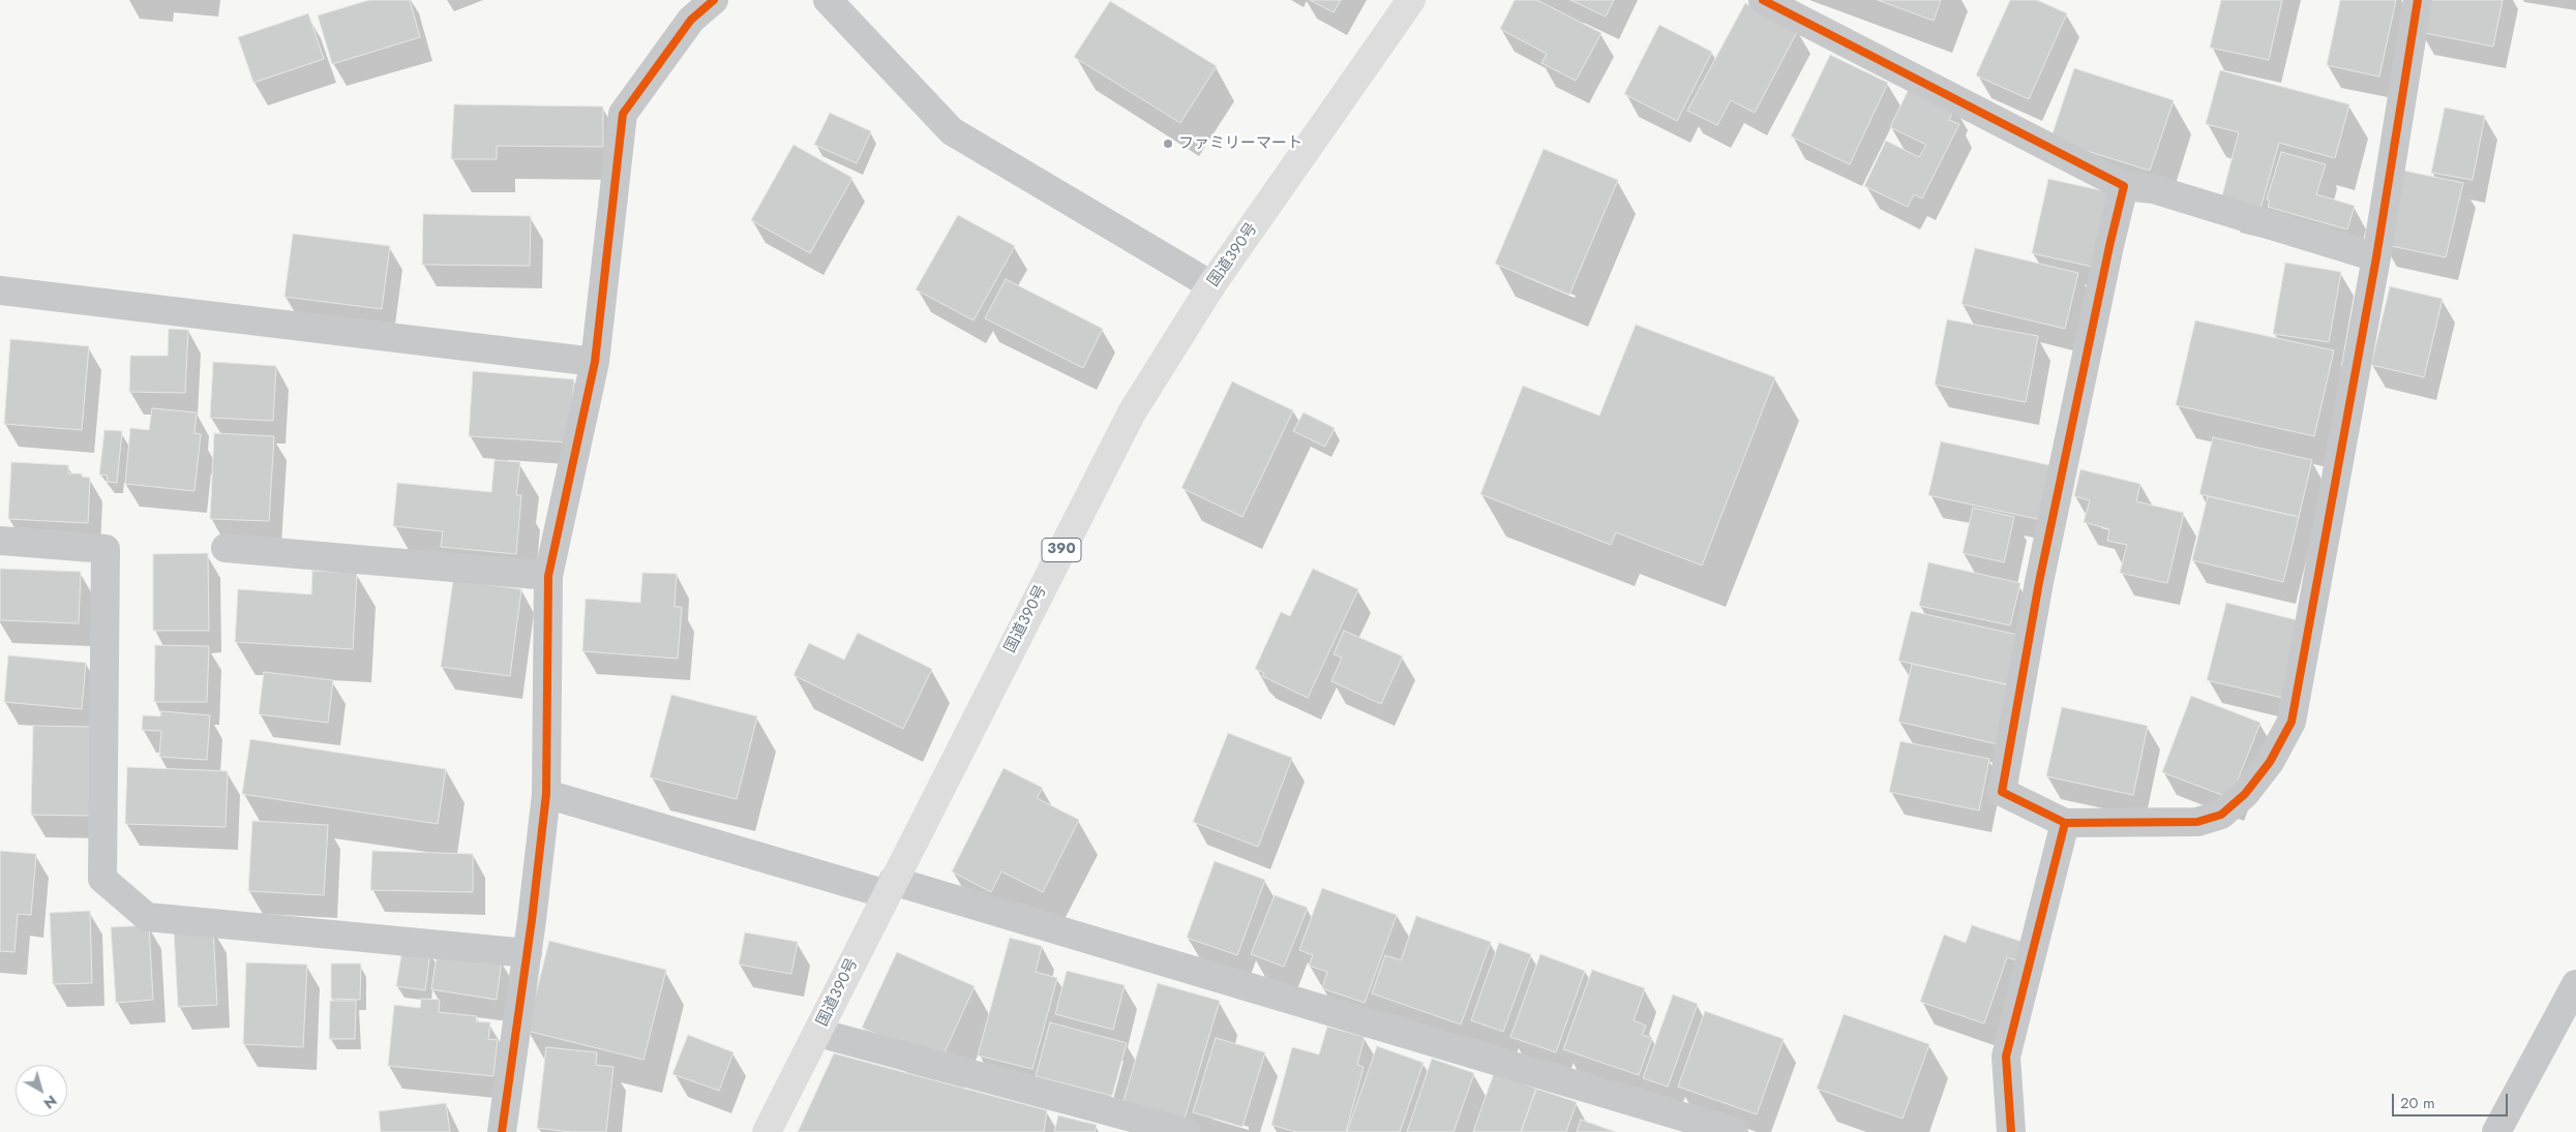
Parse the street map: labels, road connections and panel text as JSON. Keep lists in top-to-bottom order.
{
  "streets": {
    "highway": ["国道390号", "390"]
  },
  "places": ["ファミリーマート"],
  "scale_bar": "20 m",
  "north": "bottom right"
}
